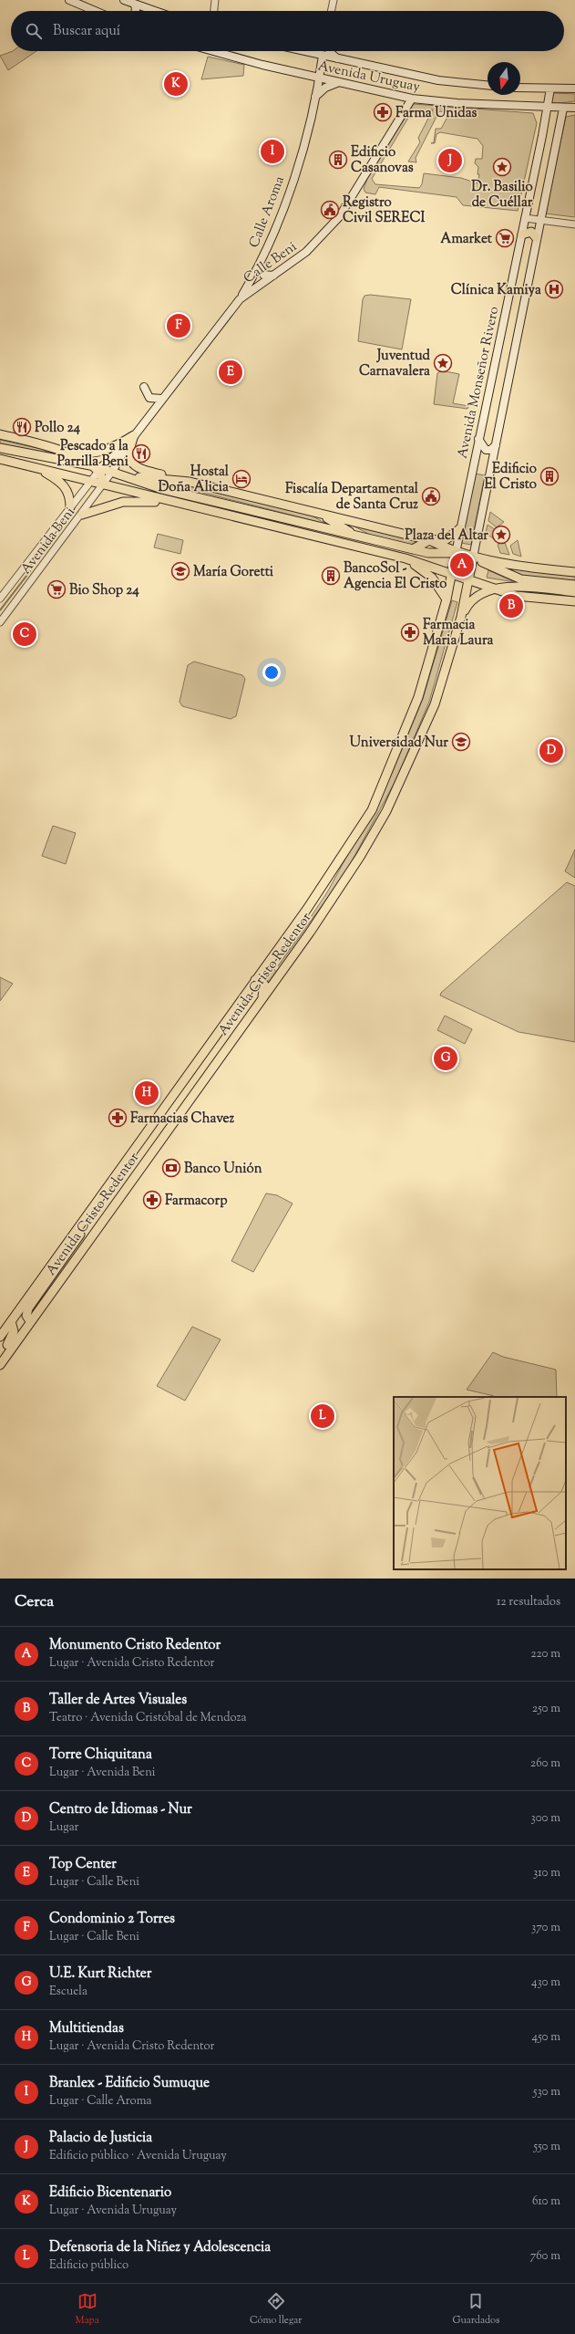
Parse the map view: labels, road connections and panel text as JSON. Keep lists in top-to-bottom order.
{
  "streets": {
    "main road": [
      "Avenida Uruguay",
      "Calle Aroma",
      "Calle Beni",
      "Avenida Monseñor Rivero",
      "Avenida Cristo Redentor"
    ],
    "street": ["Avenida Beni"]
  },
  "crossings": [
    ["Avenida Uruguay", "Calle Aroma"],
    ["Avenida Uruguay", "Calle Beni"],
    ["Avenida Uruguay", "Avenida Monseñor Rivero"],
    ["Calle Aroma", "Calle Beni"],
    ["Calle Beni", "Avenida Beni"],
    ["Avenida Monseñor Rivero", "Avenida Cristo Redentor"]
  ],
  "places": {
    "pharmacy": [
      "Farma Unidas",
      "Farmacia Maria Laura",
      "Farmacias Chavez",
      "Farmacorp"
    ],
    "building": ["Edificio Casanovas", "Edificio El Cristo", "BancoSol - Agencia El Cristo"],
    "place": ["Dr. Basilio de Cuéllar", "Juventud Carnavalera", "Plaza del Altar"],
    "public building": ["Registro Civil SERECI", "Fiscalía Departamental de Santa Cruz"],
    "supermarket": ["Amarket", "Bio Shop 24"],
    "hospital": ["Clínica Kamiya"],
    "restaurant": ["Pollo 24", "Pescado a la Parrilla Beni"],
    "hotel": ["Hostal Doña Alicia"],
    "school or university": ["María Goretti", "Universidad Nur"],
    "bank": ["Banco Unión"]
  },
  "north": "bottom",
  "page": {
    "search": "Buscar aquí",
    "pins": [
      "K",
      "I",
      "J",
      "F",
      "E",
      "A",
      "B",
      "C",
      "D",
      "G",
      "H",
      "L"
    ],
    "heading": ["Cerca", "12 resultados"],
    "list": [
      {
        "mark": "A",
        "name": "Monumento Cristo Redentor",
        "note": "Lugar · Avenida Cristo Redentor",
        "value": "220 m"
      },
      {
        "mark": "B",
        "name": "Taller de Artes Visuales",
        "note": "Teatro · Avenida Cristóbal de Mendoza",
        "value": "250 m"
      },
      {
        "mark": "C",
        "name": "Torre Chiquitana",
        "note": "Lugar · Avenida Beni",
        "value": "260 m"
      },
      {
        "mark": "D",
        "name": "Centro de Idiomas - Nur",
        "note": "Lugar",
        "value": "300 m"
      },
      {
        "mark": "E",
        "name": "Top Center",
        "note": "Lugar · Calle Beni",
        "value": "310 m"
      },
      {
        "mark": "F",
        "name": "Condominio 2 Torres",
        "note": "Lugar · Calle Beni",
        "value": "370 m"
      },
      {
        "mark": "G",
        "name": "U.E. Kurt Richter",
        "note": "Escuela",
        "value": "430 m"
      },
      {
        "mark": "H",
        "name": "Multitiendas",
        "note": "Lugar · Avenida Cristo Redentor",
        "value": "450 m"
      },
      {
        "mark": "I",
        "name": "Branlex - Edificio Sumuque",
        "note": "Lugar · Calle Aroma",
        "value": "530 m"
      },
      {
        "mark": "J",
        "name": "Palacio de Justicia",
        "note": "Edificio público · Avenida Uruguay",
        "value": "550 m"
      },
      {
        "mark": "K",
        "name": "Edificio Bicentenario",
        "note": "Lugar · Avenida Uruguay",
        "value": "610 m"
      },
      {
        "mark": "L",
        "name": "Defensoria de la Niñez y Adolescencia",
        "note": "Edificio público",
        "value": "760 m"
      }
    ],
    "nav": ["Mapa", "Cómo llegar", "Guardados"]
  }
}
